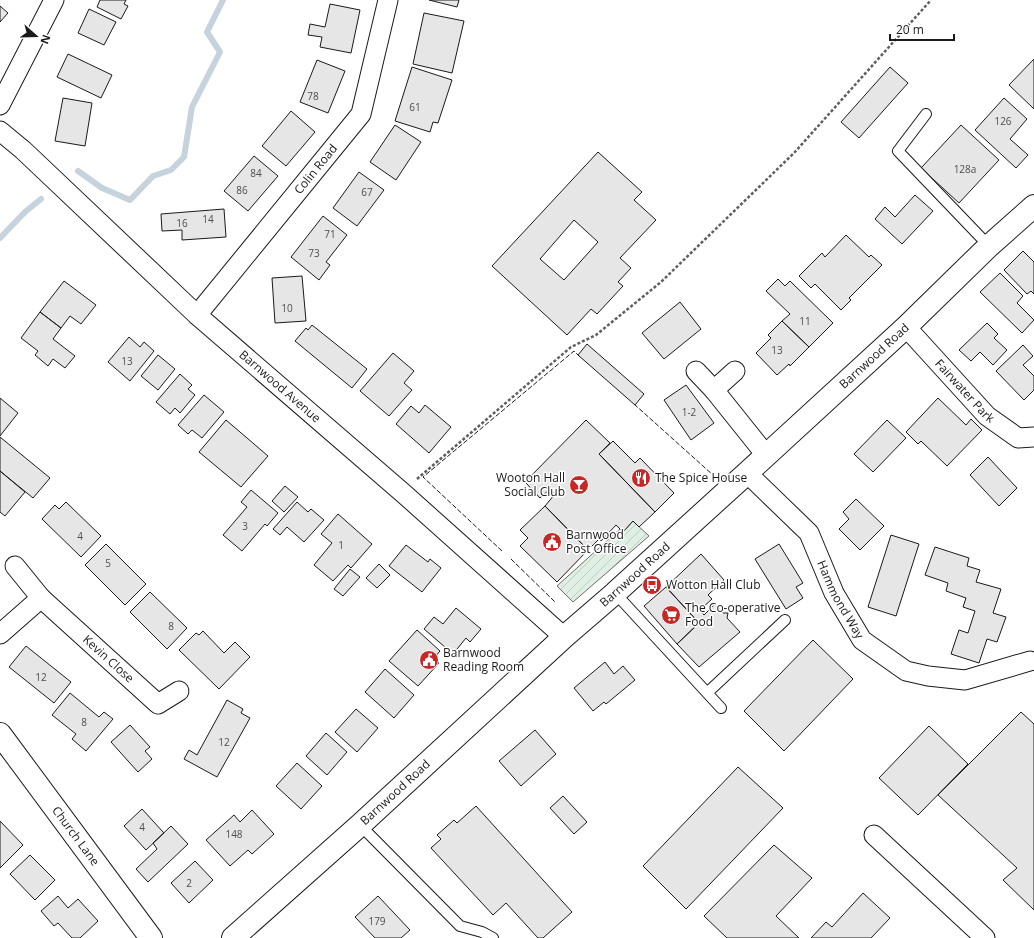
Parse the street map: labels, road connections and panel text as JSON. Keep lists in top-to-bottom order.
{
  "streets": {
    "street": [
      "Colin Road",
      "Barnwood Road",
      "Barnwood Avenue",
      "Fairwater Park",
      "Hammond Way",
      "Kevin Close",
      "Church Lane"
    ]
  },
  "crossings": [
    ["Colin Road", "Barnwood Avenue"],
    ["Barnwood Road", "Barnwood Avenue"],
    ["Barnwood Road", "Fairwater Park"],
    ["Barnwood Road", "Hammond Way"]
  ],
  "places": {
    "restaurant": ["The Spice House"],
    "bar": ["Wooton Hall Social Club"],
    "public building": ["Barnwood Post Office", "Barnwood Reading Room"],
    "bus stop": ["Wotton Hall Club"],
    "supermarket": ["The Co-operative Food"]
  },
  "house_numbers": [
    "78",
    "61",
    "126",
    "128a",
    "84",
    "86",
    "67",
    "14",
    "16",
    "71",
    "73",
    "10",
    "11",
    "13",
    "13",
    "1-2",
    "3",
    "4",
    "1",
    "5",
    "8",
    "12",
    "8",
    "12",
    "4",
    "148",
    "2",
    "179"
  ],
  "scale_bar": "20 m",
  "north": "right"
}
